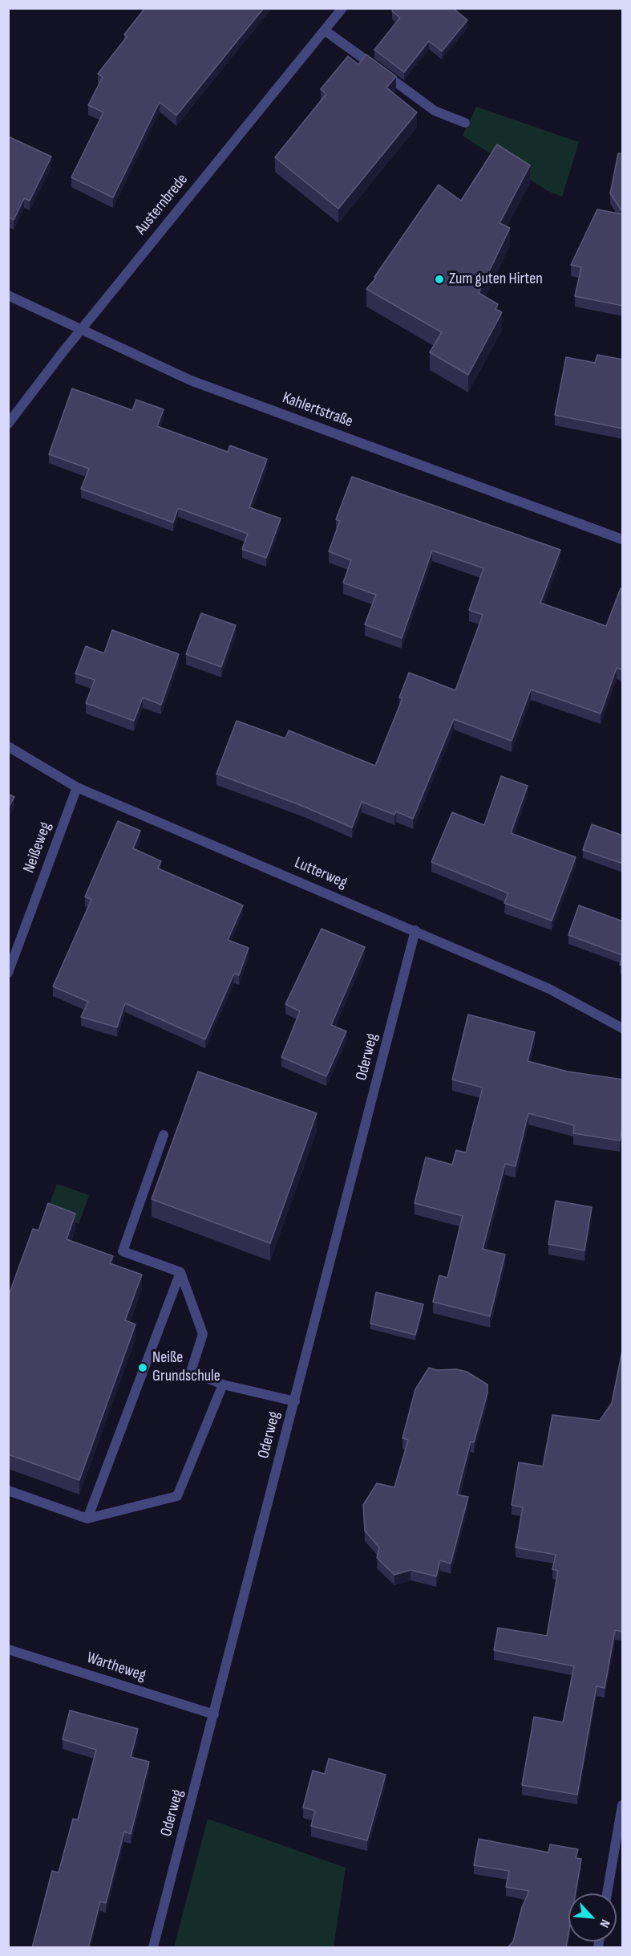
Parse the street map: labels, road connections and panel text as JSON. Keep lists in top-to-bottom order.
{
  "streets": {
    "street": [
      "Austernbrede",
      "Kahlertstraße",
      "Neißeweg",
      "Lutterweg",
      "Oderweg",
      "Wartheweg"
    ]
  },
  "crossings": [
    ["Austernbrede", "Kahlertstraße"],
    ["Neißeweg", "Lutterweg"],
    ["Lutterweg", "Oderweg"],
    ["Oderweg", "Wartheweg"]
  ],
  "places": ["Zum guten Hirten", "Neiße Grundschule"],
  "north": "bottom right"
}
